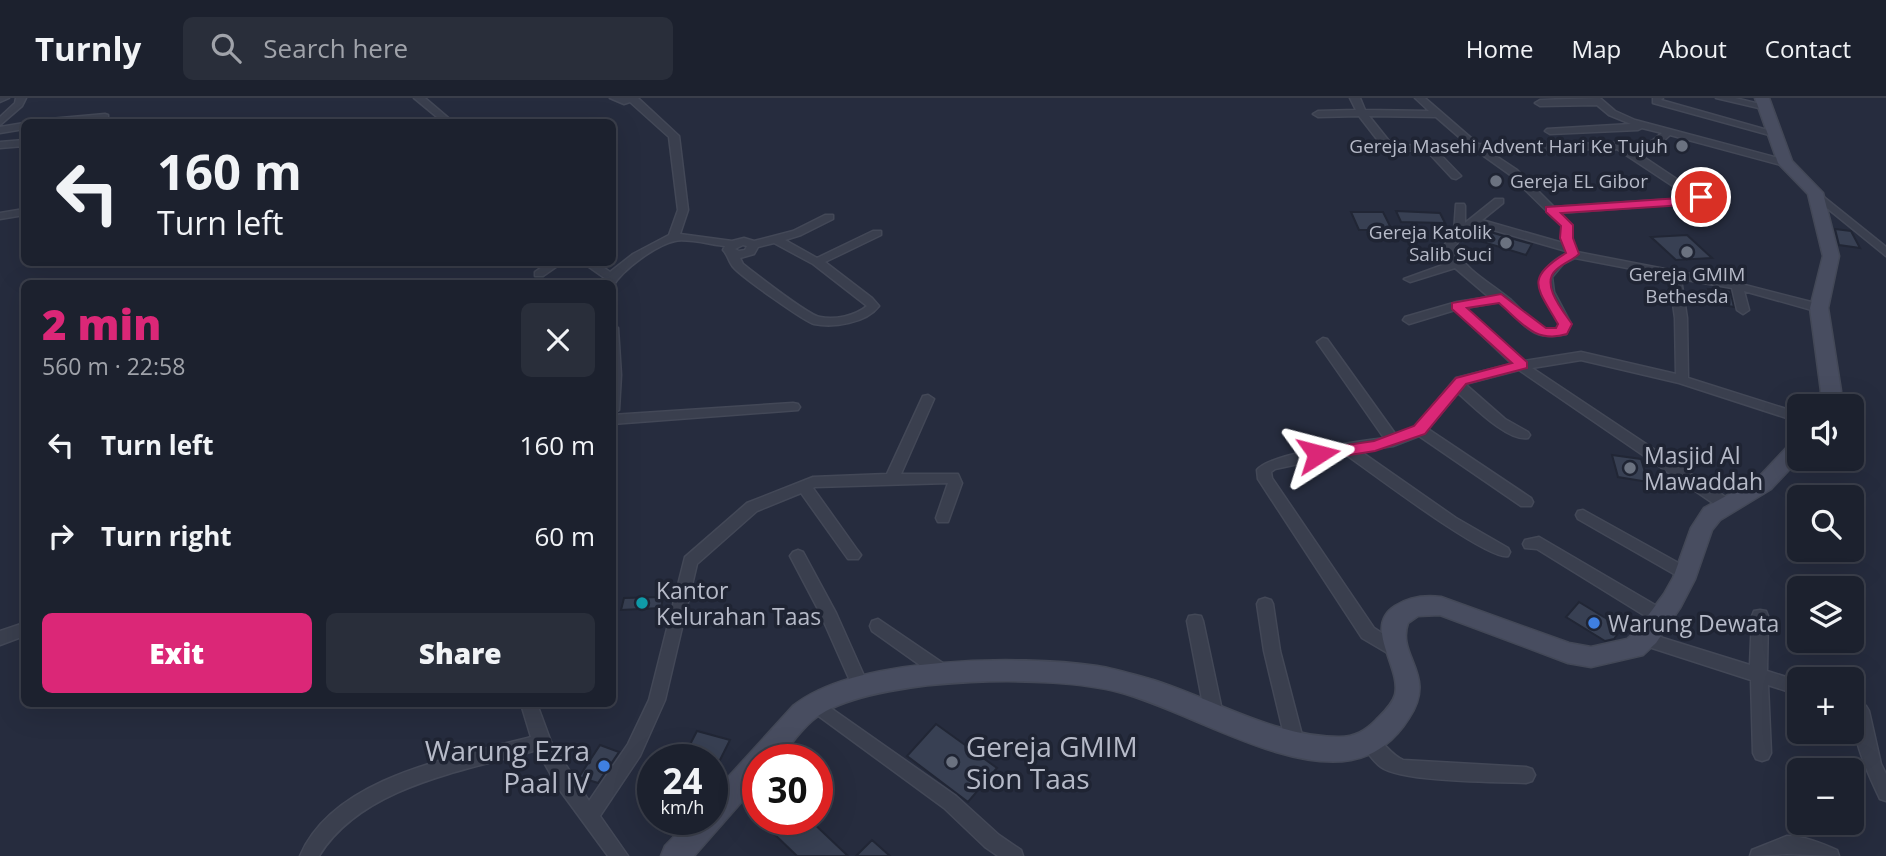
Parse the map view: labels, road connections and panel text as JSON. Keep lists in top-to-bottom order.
{
  "places": [
    "Gereja Masehi Advent Hari Ke Tujuh",
    "Gereja EL Gibor",
    "Gereja Katolik Salib Suci",
    "Gereja GMIM Bethesda",
    "Masjid Al Mawaddah",
    "Kantor Kelurahan Taas",
    "Warung Dewata",
    "Gereja GMIM Sion Taas",
    "Warung Ezra Paal IV"
  ],
  "page": {
    "header": "Turnly",
    "search": "Search here",
    "nav": [
      "Home",
      "Map",
      "About",
      "Contact"
    ],
    "turn": ["160 m", "Turn left"],
    "heading": ["2 min", "560 m · 22:58"],
    "map_buttons": ["+", "−"],
    "list": [
      {
        "name": "Turn left",
        "value": "160 m"
      },
      {
        "name": "Turn right",
        "value": "60 m"
      }
    ],
    "buttons": ["Exit", "Share"],
    "speed": "24 km/h",
    "limit": "30"
  }
}
